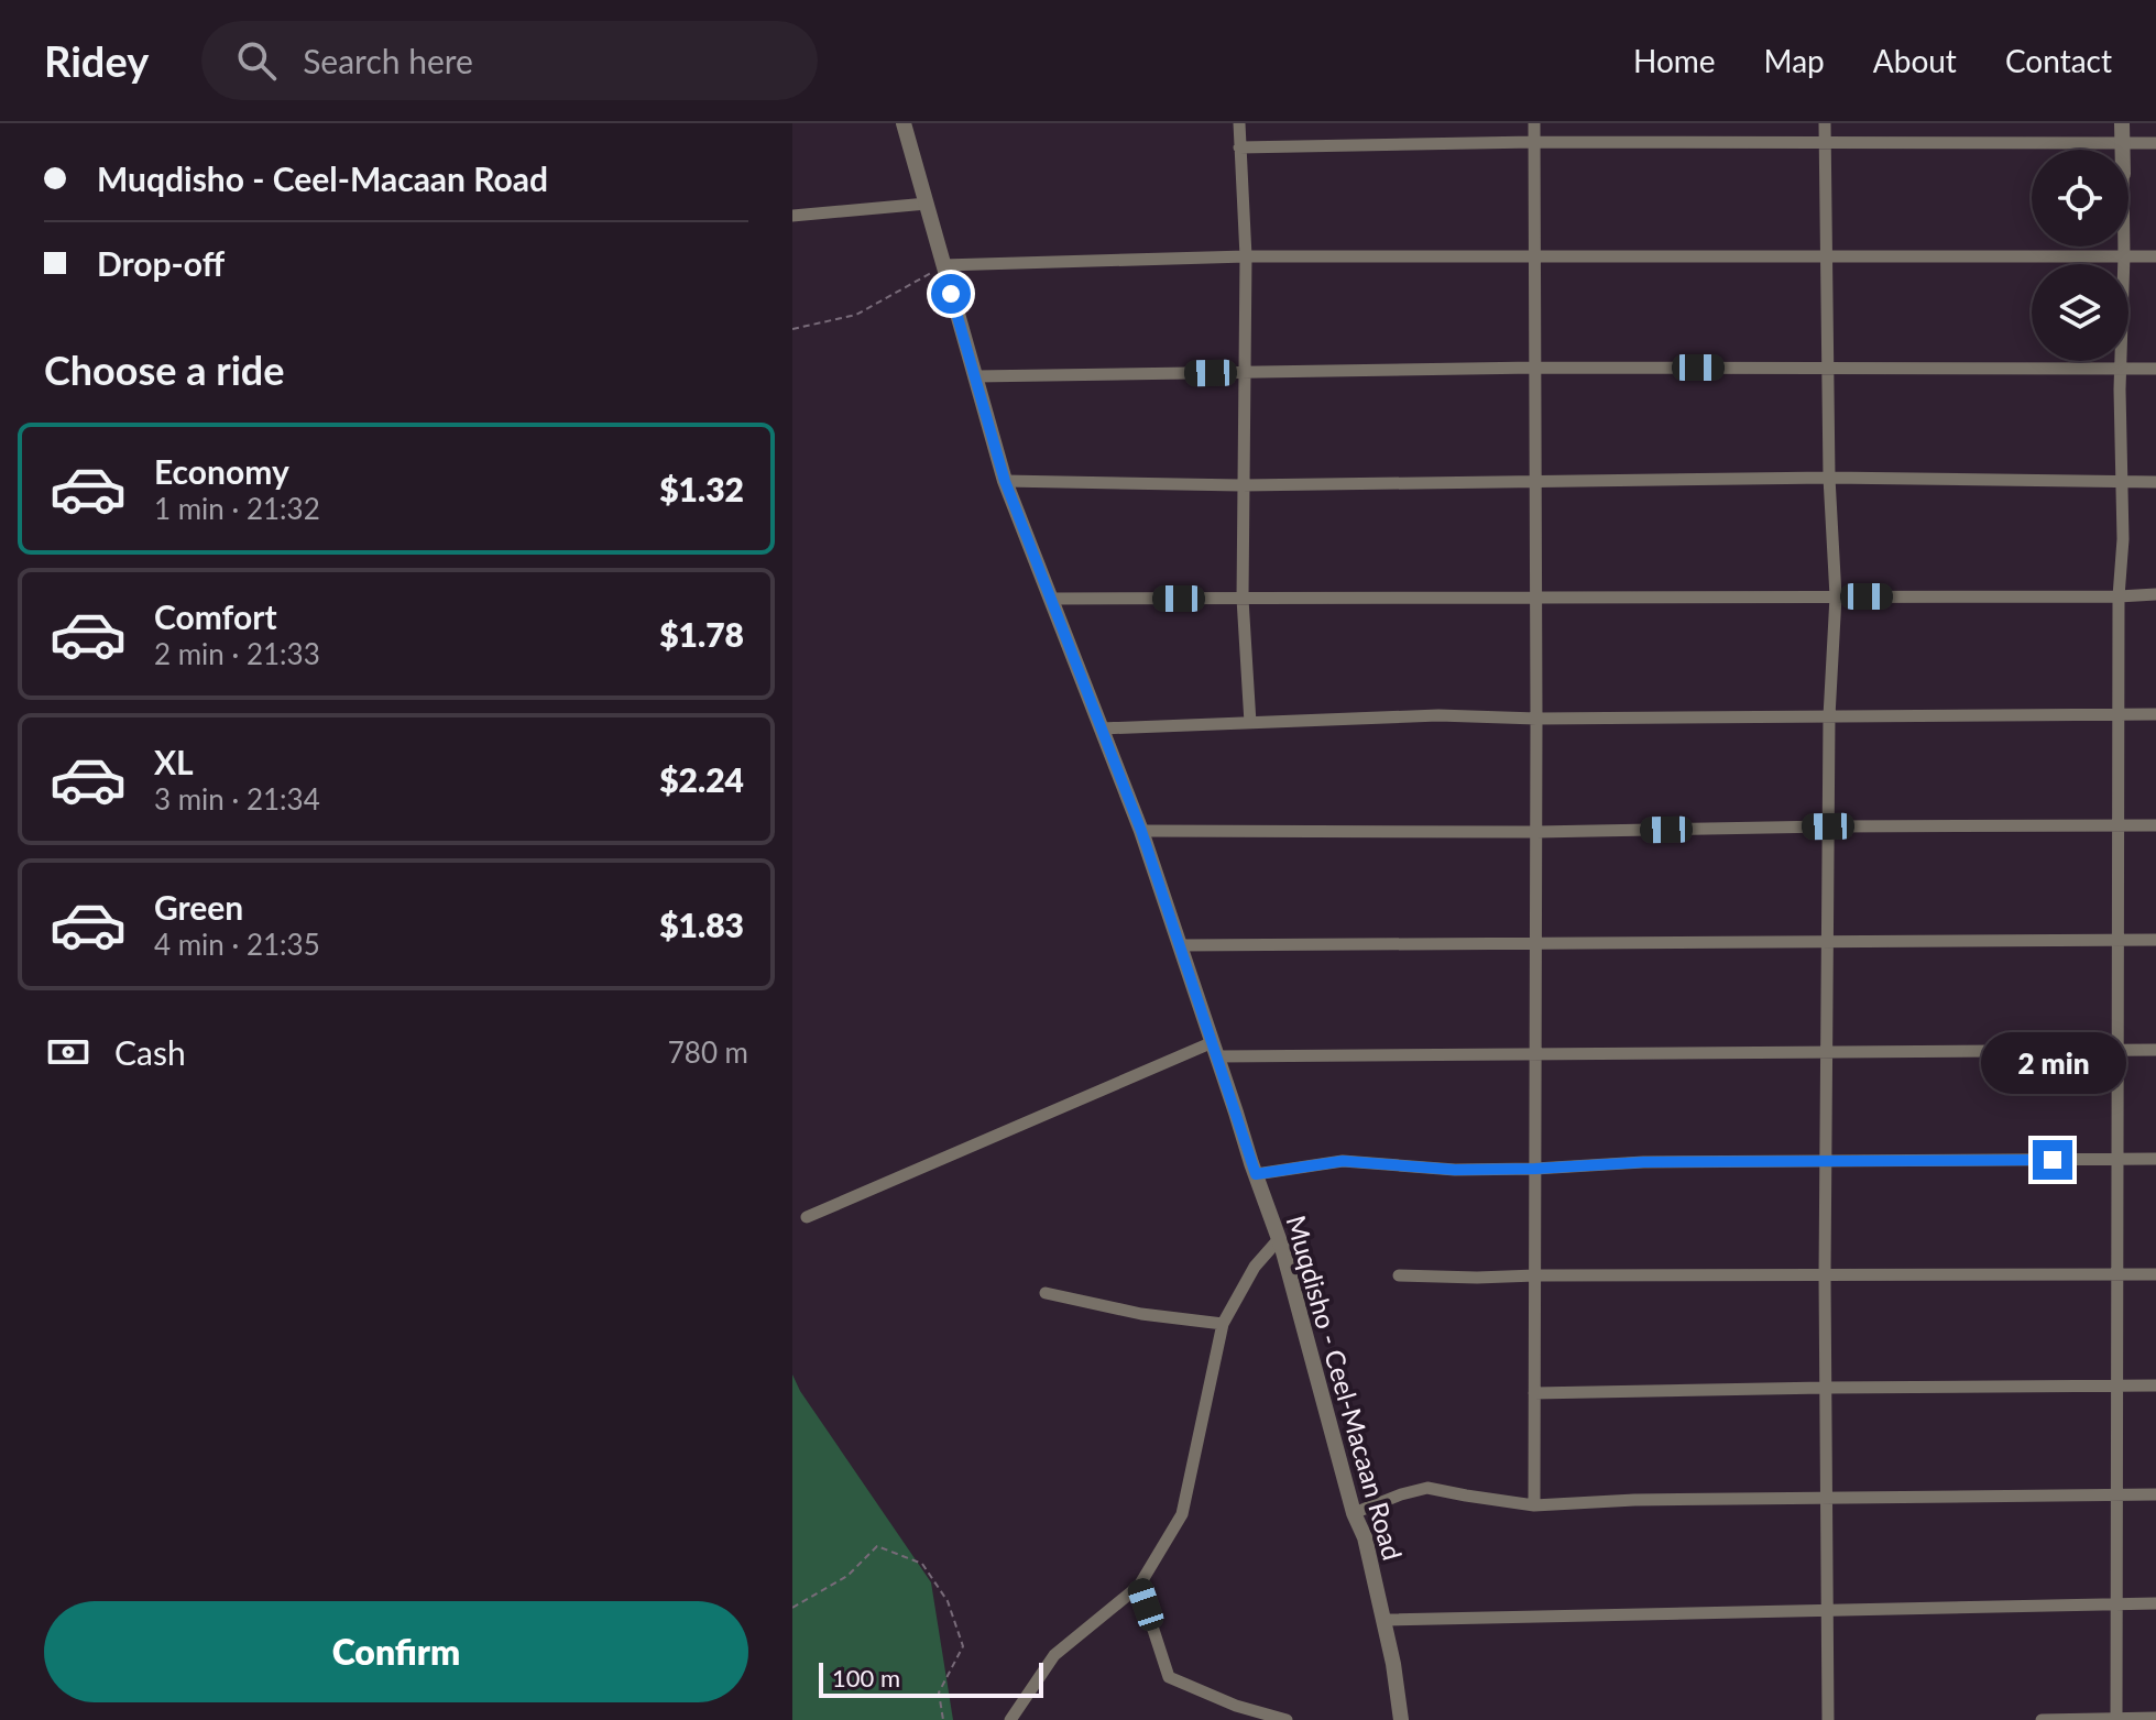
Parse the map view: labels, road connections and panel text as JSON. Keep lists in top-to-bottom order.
{
  "streets": {
    "street": ["Muqdisho - Ceel-Macaan Road"]
  },
  "scale_bar": "100 m",
  "page": {
    "header": "Ridey",
    "search": "Search here",
    "nav": [
      "Home",
      "Map",
      "About",
      "Contact"
    ],
    "banner": ["Muqdisho - Ceel-Macaan Road", "Drop-off"],
    "heading": "Choose a ride",
    "list": [
      {
        "name": "Economy",
        "note": "1 min · 21:32",
        "value": "$1.32"
      },
      {
        "name": "Comfort",
        "note": "2 min · 21:33",
        "value": "$1.78"
      },
      {
        "name": "XL",
        "note": "3 min · 21:34",
        "value": "$2.24"
      },
      {
        "name": "Green",
        "note": "4 min · 21:35",
        "value": "$1.83"
      }
    ],
    "pay": ["Cash", "780 m"],
    "bubble": "2 min",
    "buttons": "Confirm",
    "scale": "100 m"
  }
}
